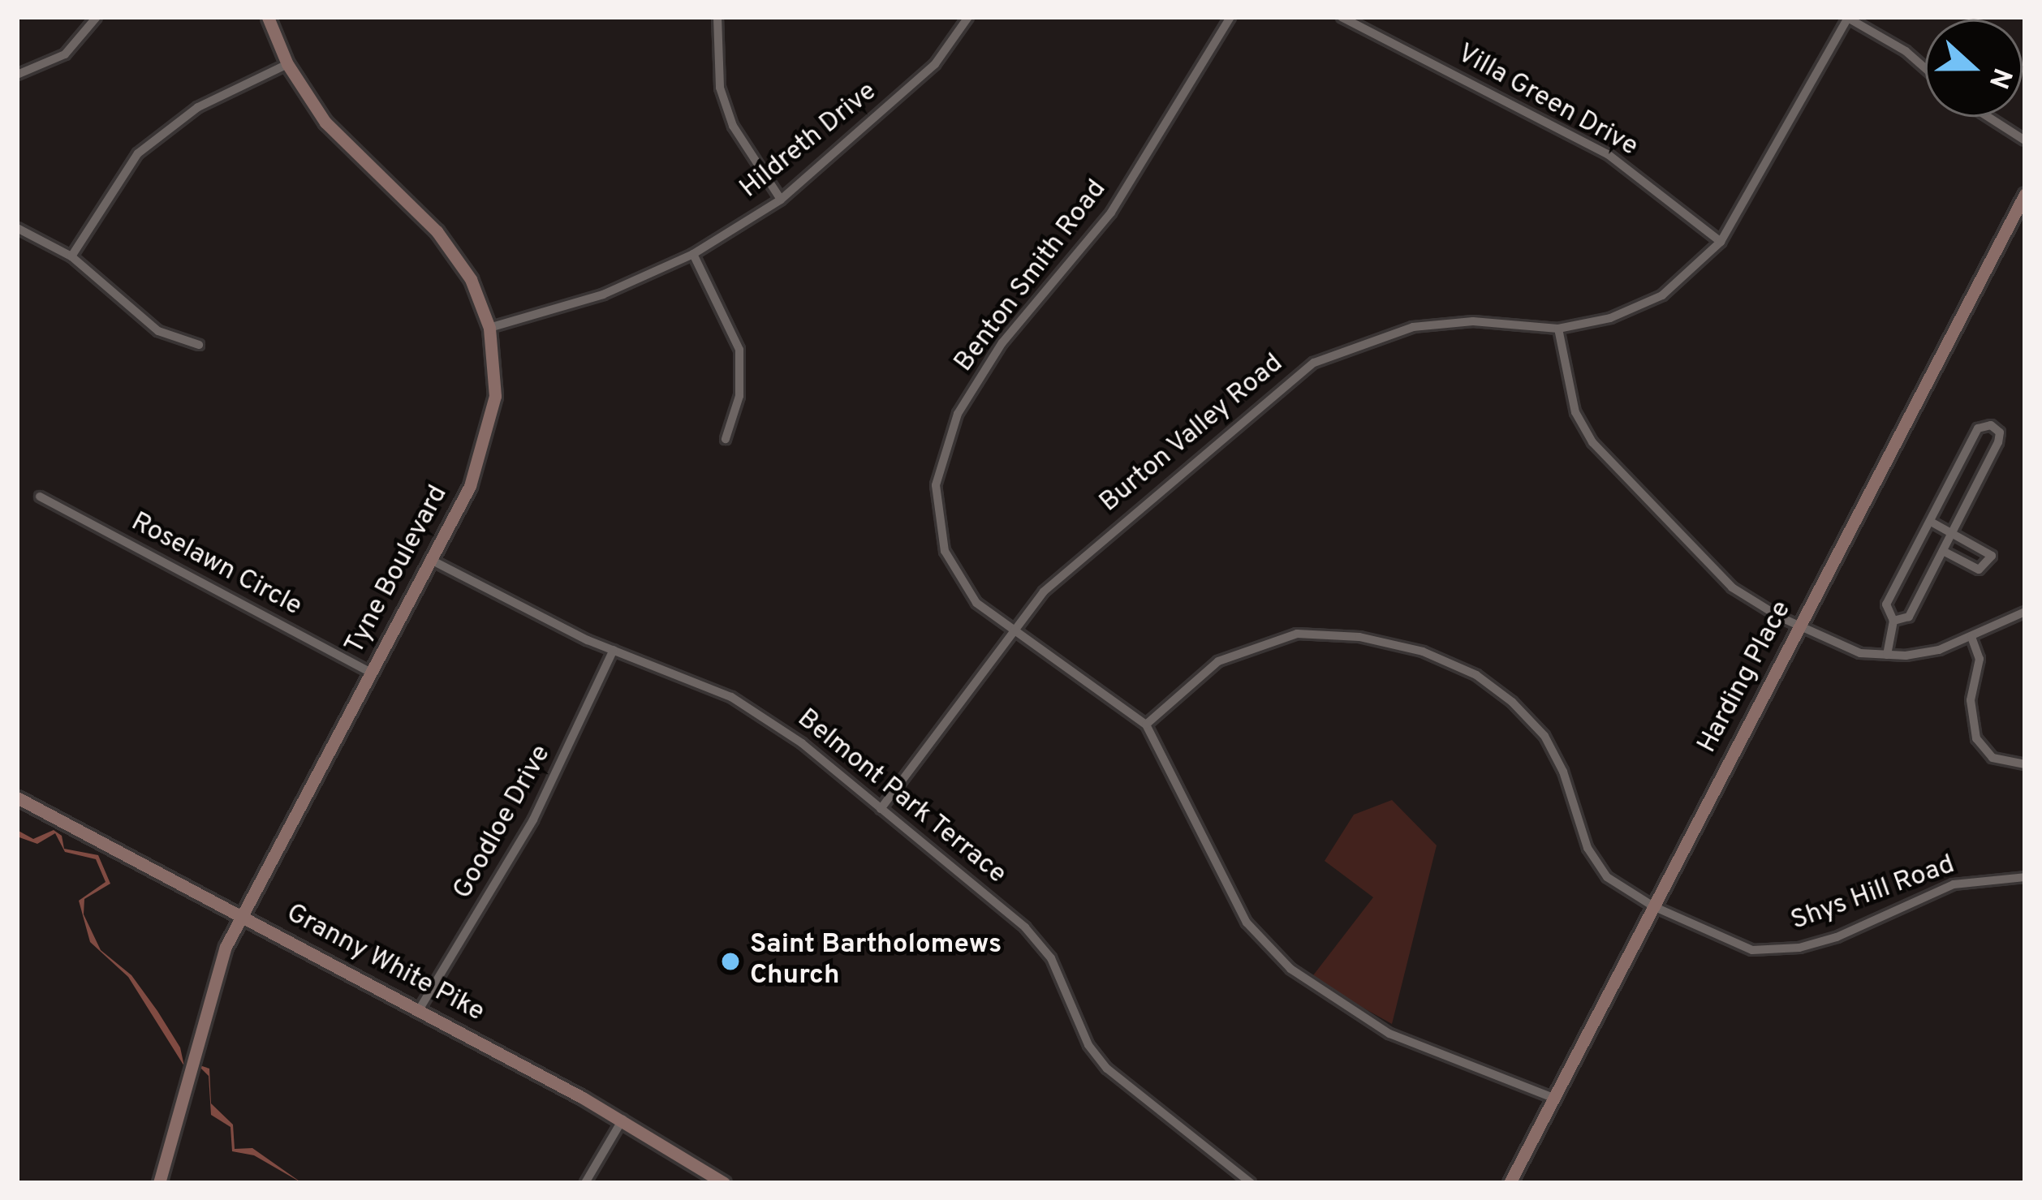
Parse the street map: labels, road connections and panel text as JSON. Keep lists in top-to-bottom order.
{
  "streets": {
    "main road": ["Tyne Boulevard", "Harding Place", "Granny White Pike"],
    "street": [
      "Villa Green Drive",
      "Hildreth Drive",
      "Benton Smith Road",
      "Burton Valley Road",
      "Roselawn Circle",
      "Belmont Park Terrace",
      "Goodloe Drive",
      "Shys Hill Road"
    ]
  },
  "crossings": [
    ["Villa Green Drive", "Burton Valley Road"],
    ["Hildreth Drive", "Tyne Boulevard"],
    ["Benton Smith Road", "Burton Valley Road"],
    ["Benton Smith Road", "Harding Place"],
    ["Benton Smith Road", "Shys Hill Road"],
    ["Burton Valley Road", "Belmont Park Terrace"],
    ["Roselawn Circle", "Tyne Boulevard"],
    ["Tyne Boulevard", "Belmont Park Terrace"],
    ["Tyne Boulevard", "Granny White Pike"],
    ["Harding Place", "Shys Hill Road"],
    ["Belmont Park Terrace", "Goodloe Drive"],
    ["Goodloe Drive", "Granny White Pike"]
  ],
  "places": ["Saint Bartholomews Church"],
  "north": "right"
}
